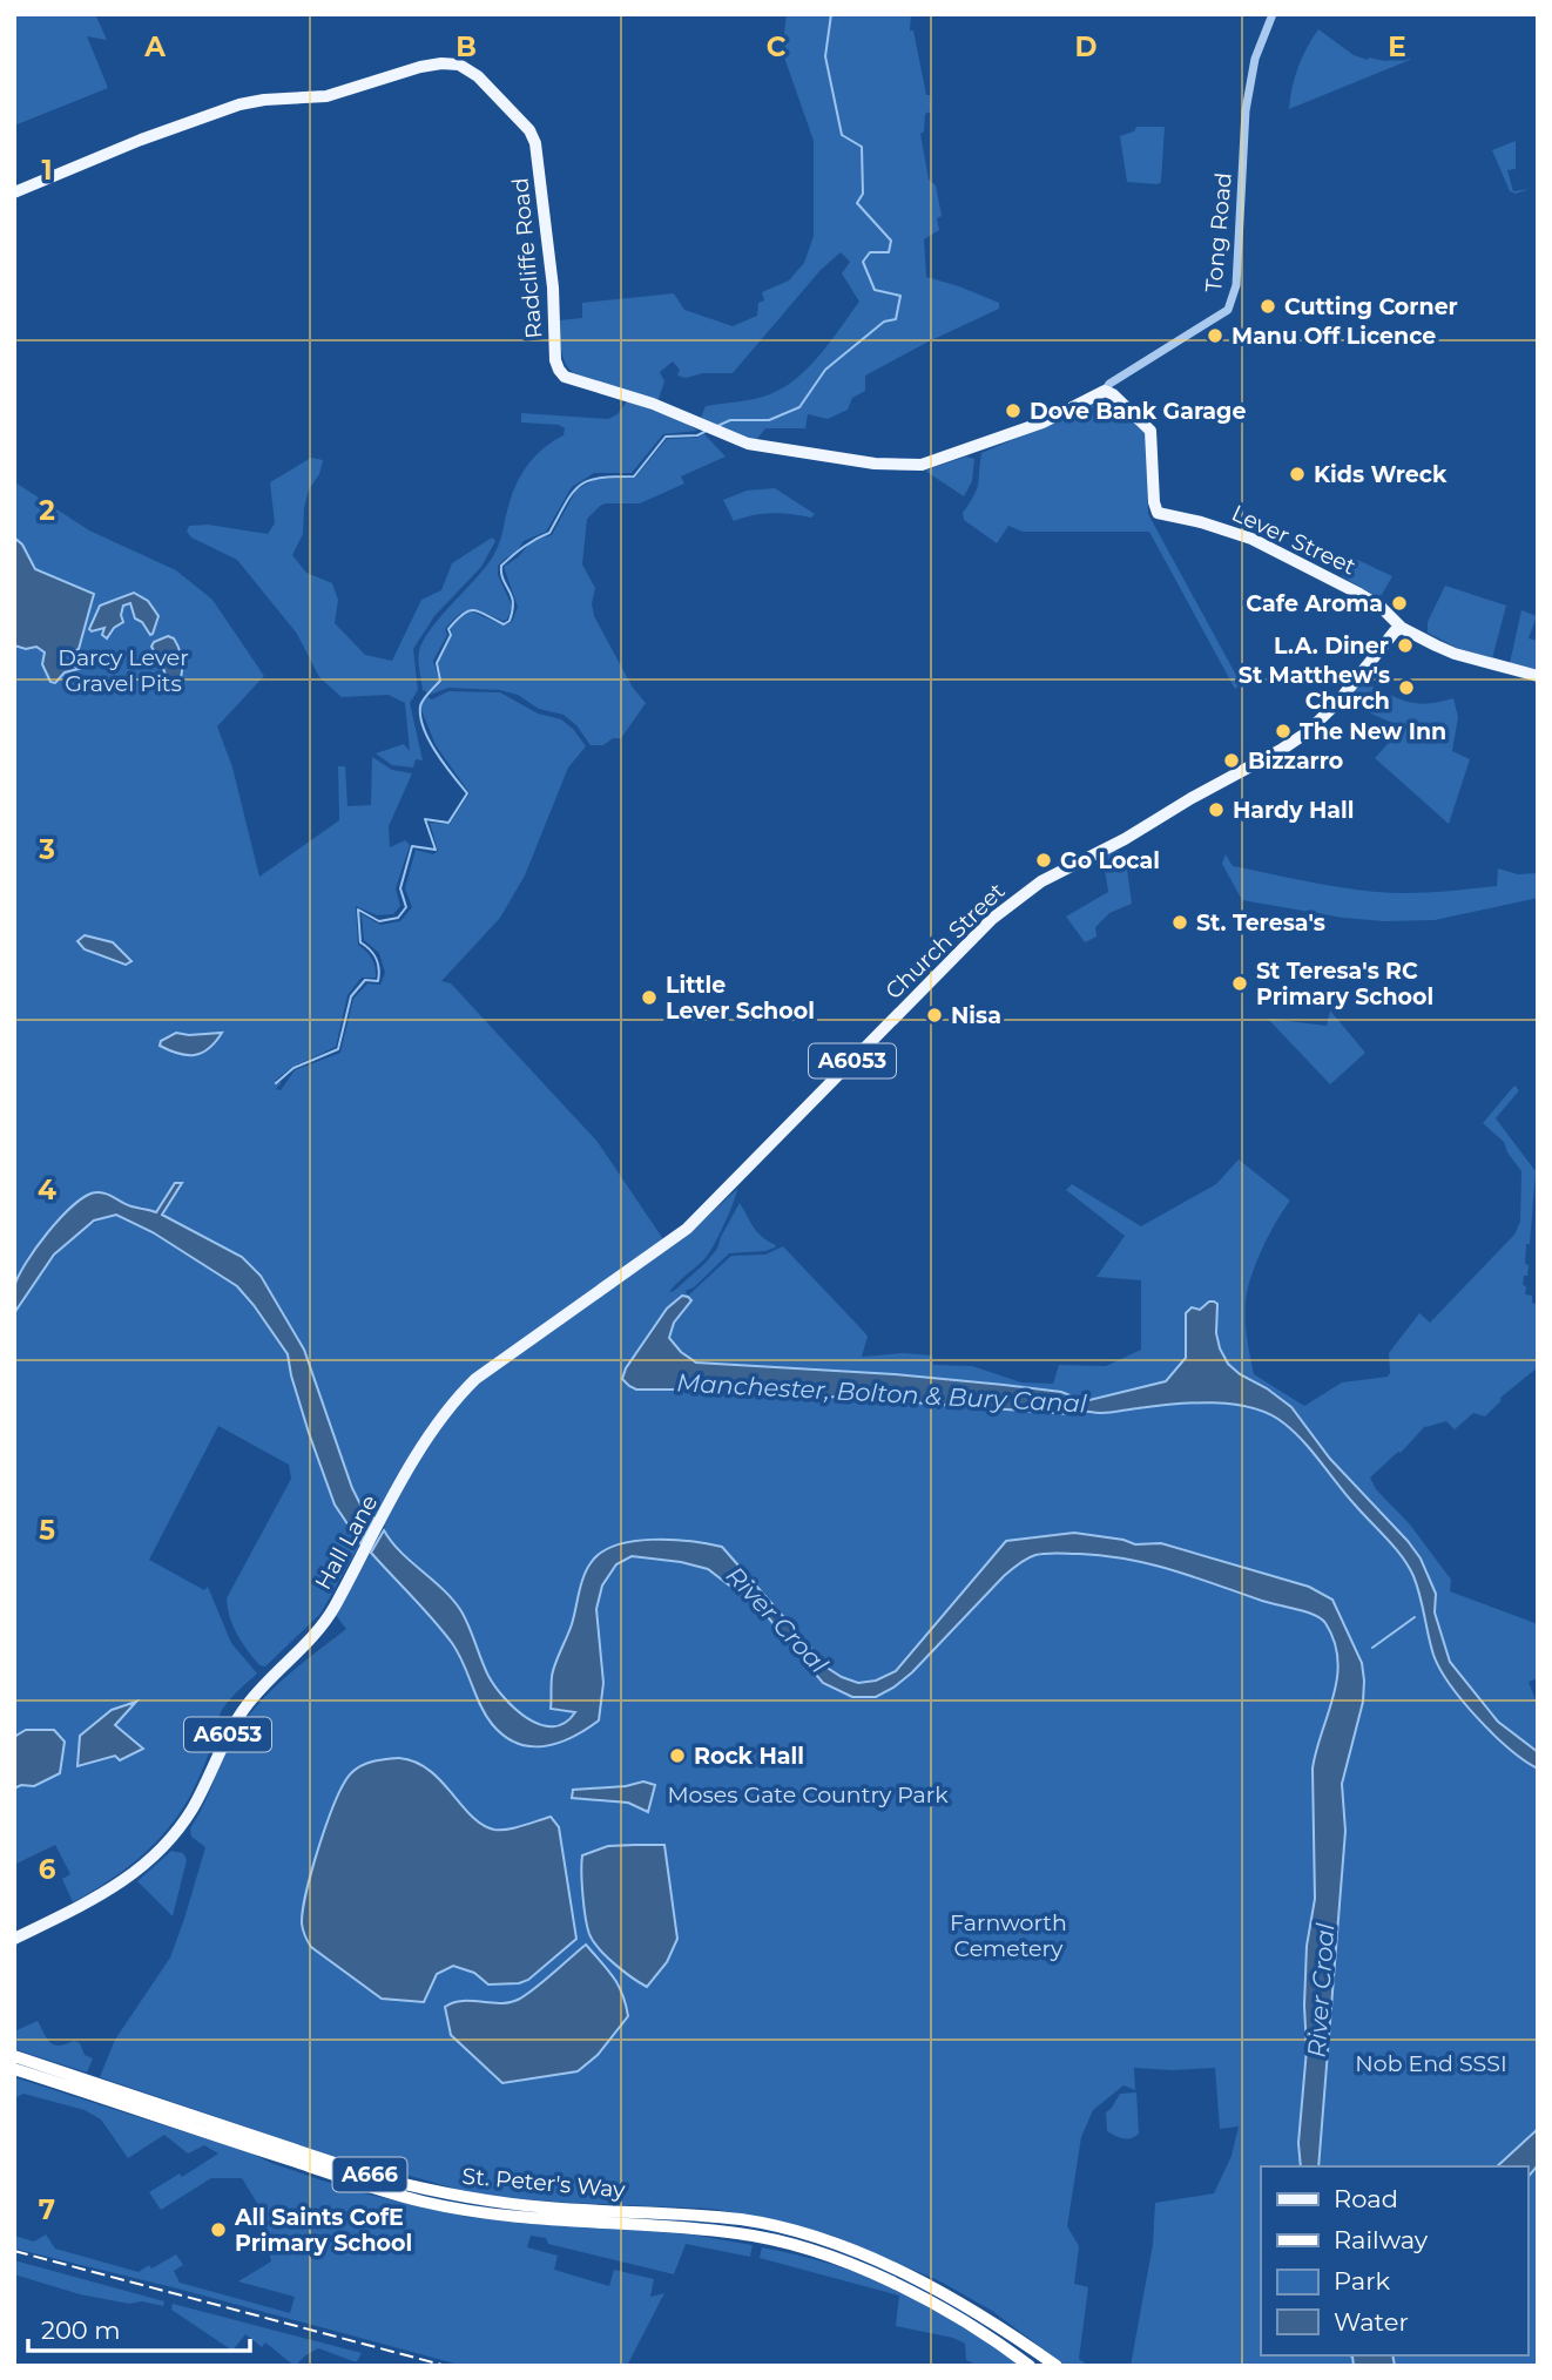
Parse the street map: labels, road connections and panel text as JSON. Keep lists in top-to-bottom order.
{
  "streets": {
    "highway": ["A666", "St. Peter's Way"],
    "main road": [
      "Radcliffe Road",
      "Lever Street",
      "Church Street",
      "A6053",
      "Hall Lane"
    ],
    "street": ["Tong Road"]
  },
  "crossings": [
    ["Tong Road", "Radcliffe Road"],
    ["Tong Road", "Lever Street"],
    ["Radcliffe Road", "Lever Street"],
    ["Lever Street", "Church Street"],
    ["Church Street", "Hall Lane"]
  ],
  "water": ["Manchester, Bolton & Bury Canal", "River Croal"],
  "parks": [
    "Darcy Lever Gravel Pits",
    "Moses Gate Country Park",
    "Farnworth Cemetery",
    "Nob End SSSI"
  ],
  "places": [
    "Cutting Corner",
    "Manu Off Licence",
    "Dove Bank Garage",
    "Kids Wreck",
    "Cafe Aroma",
    "L.A. Diner",
    "St Matthew's Church",
    "The New Inn",
    "Bizzarro",
    "Hardy Hall",
    "Go Local",
    "St. Teresa's",
    "St Teresa's RC Primary School",
    "Little Lever School",
    "Nisa",
    "Rock Hall",
    "All Saints CofE Primary School"
  ],
  "legend": [
    "Road",
    "Railway",
    "Park",
    "Water"
  ],
  "scale_bar": "200 m",
  "grid": {
    "columns": [
      "A",
      "B",
      "C",
      "D",
      "E"
    ],
    "rows": [
      "1",
      "2",
      "3",
      "4",
      "5",
      "6",
      "7"
    ]
  }
}
